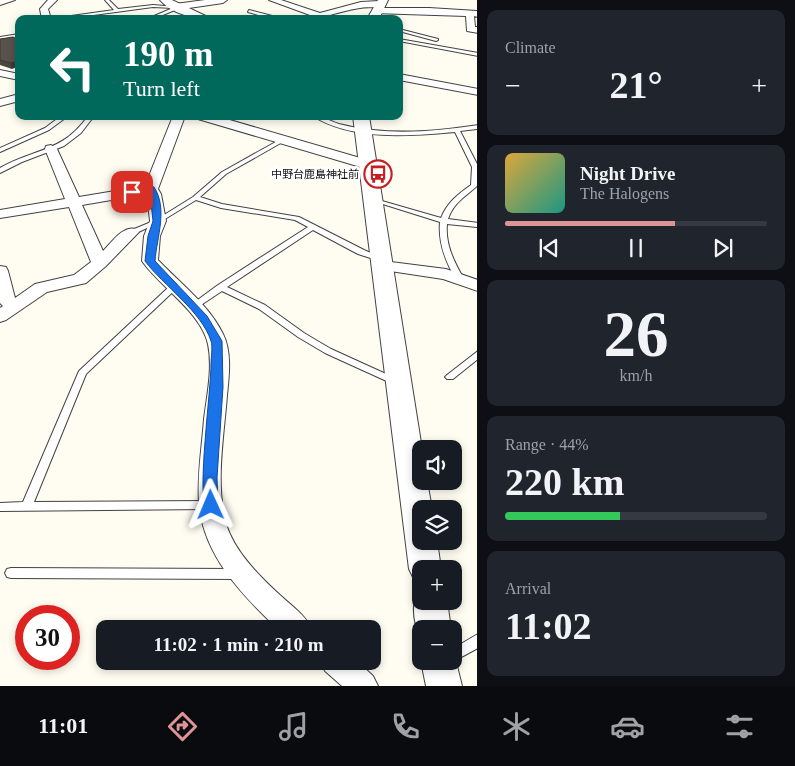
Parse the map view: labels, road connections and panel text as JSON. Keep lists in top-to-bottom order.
{
  "places": {
    "bus stop": ["中野台鹿島神社前"]
  },
  "page": {
    "tile": [
      "Climate",
      ["26", "km/h"],
      ["Range · 44%", "220 km"],
      ["Arrival", "11:02"]
    ],
    "turn": ["190 m", "Turn left"],
    "heat": ["−", "21°", "+"],
    "song": ["Night Drive", "The Halogens"],
    "map_buttons": ["+", "−"],
    "limit": "30",
    "trip": "11:02 · 1 min · 210 m",
    "tabs": "11:01"
  }
}
